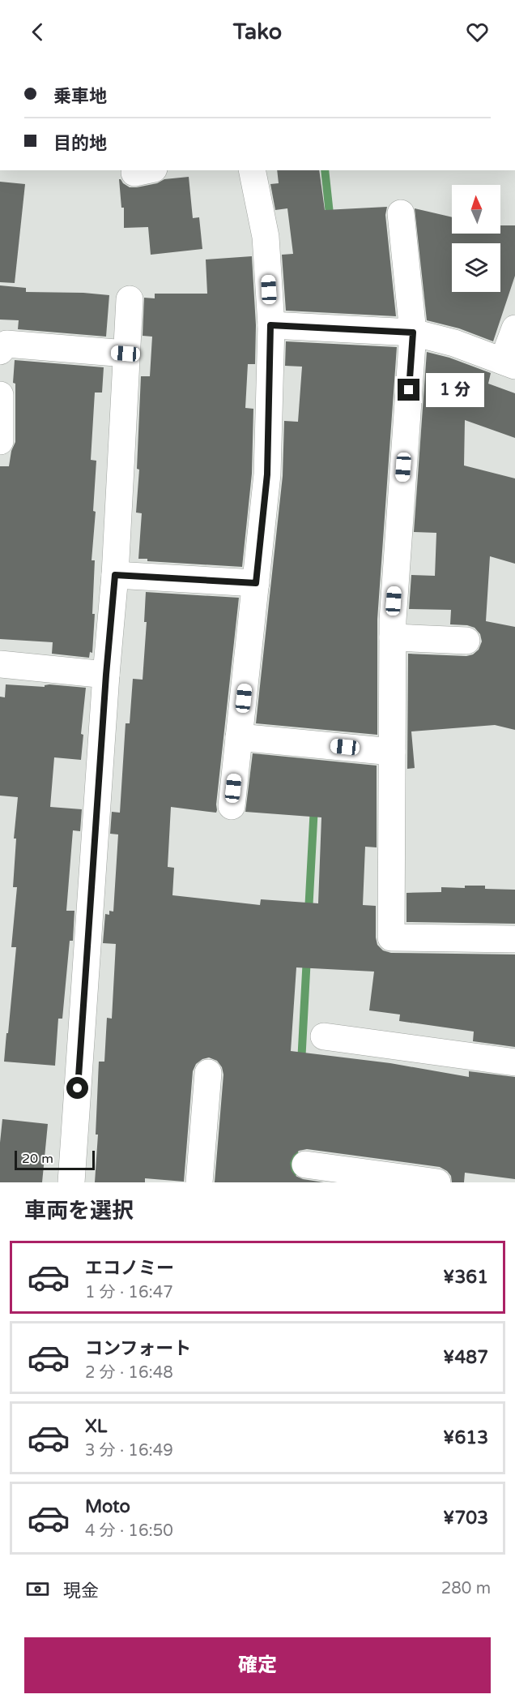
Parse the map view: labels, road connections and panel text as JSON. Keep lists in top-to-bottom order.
{
  "scale_bar": "20 m",
  "north": "top",
  "page": {
    "header": "Tako",
    "banner": ["乗車地", "目的地"],
    "bubble": "1 分",
    "scale": "20 m",
    "heading": "車両を選択",
    "list": [
      {
        "name": "エコノミー",
        "note": "1 分 · 16:47",
        "value": "¥361"
      },
      {
        "name": "コンフォート",
        "note": "2 分 · 16:48",
        "value": "¥487"
      },
      {
        "name": "XL",
        "note": "3 分 · 16:49",
        "value": "¥613"
      },
      {
        "name": "Moto",
        "note": "4 分 · 16:50",
        "value": "¥703"
      }
    ],
    "pay": ["現金", "280 m"],
    "buttons": "確定"
  }
}
